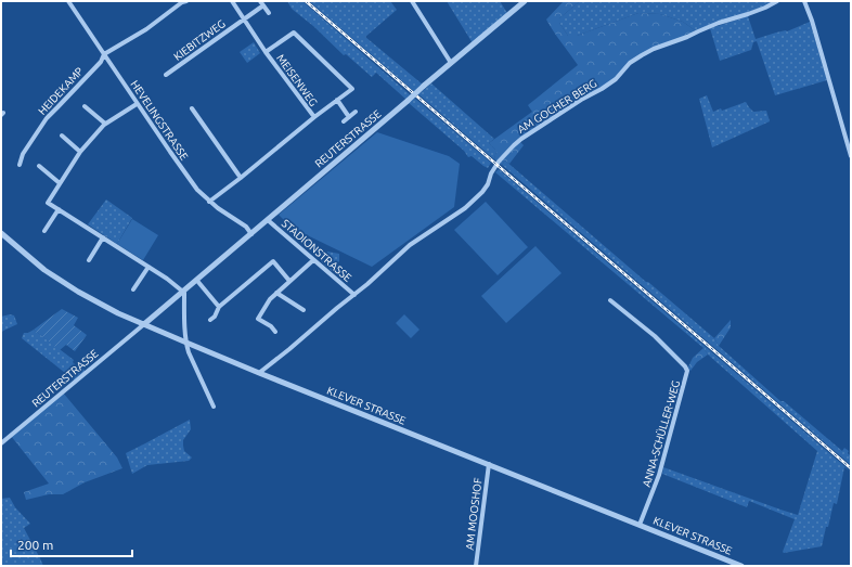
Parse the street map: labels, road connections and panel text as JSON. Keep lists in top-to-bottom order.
{
  "streets": {
    "street": [
      "KIEBITZWEG",
      "MEISENWEG",
      "HEIDEKAMP",
      "AM GOCHER BERG",
      "HEVELINGSTRASSE",
      "REUTERSTRASSE",
      "STADIONSTRASSE",
      "KLEVER STRASSE",
      "ANNA-SCHÜLLER-WEG",
      "AM MOOSHOF"
    ]
  },
  "crossings": [
    ["KIEBITZWEG", "MEISENWEG"],
    ["MEISENWEG", "HEVELINGSTRASSE"],
    ["HEIDEKAMP", "HEVELINGSTRASSE"],
    ["AM GOCHER BERG", "STADIONSTRASSE"],
    ["AM GOCHER BERG", "KLEVER STRASSE"],
    ["HEVELINGSTRASSE", "REUTERSTRASSE"],
    ["REUTERSTRASSE", "STADIONSTRASSE"],
    ["REUTERSTRASSE", "KLEVER STRASSE"],
    ["KLEVER STRASSE", "ANNA-SCHÜLLER-WEG"],
    ["KLEVER STRASSE", "AM MOOSHOF"]
  ],
  "scale_bar": "200 m"
}
